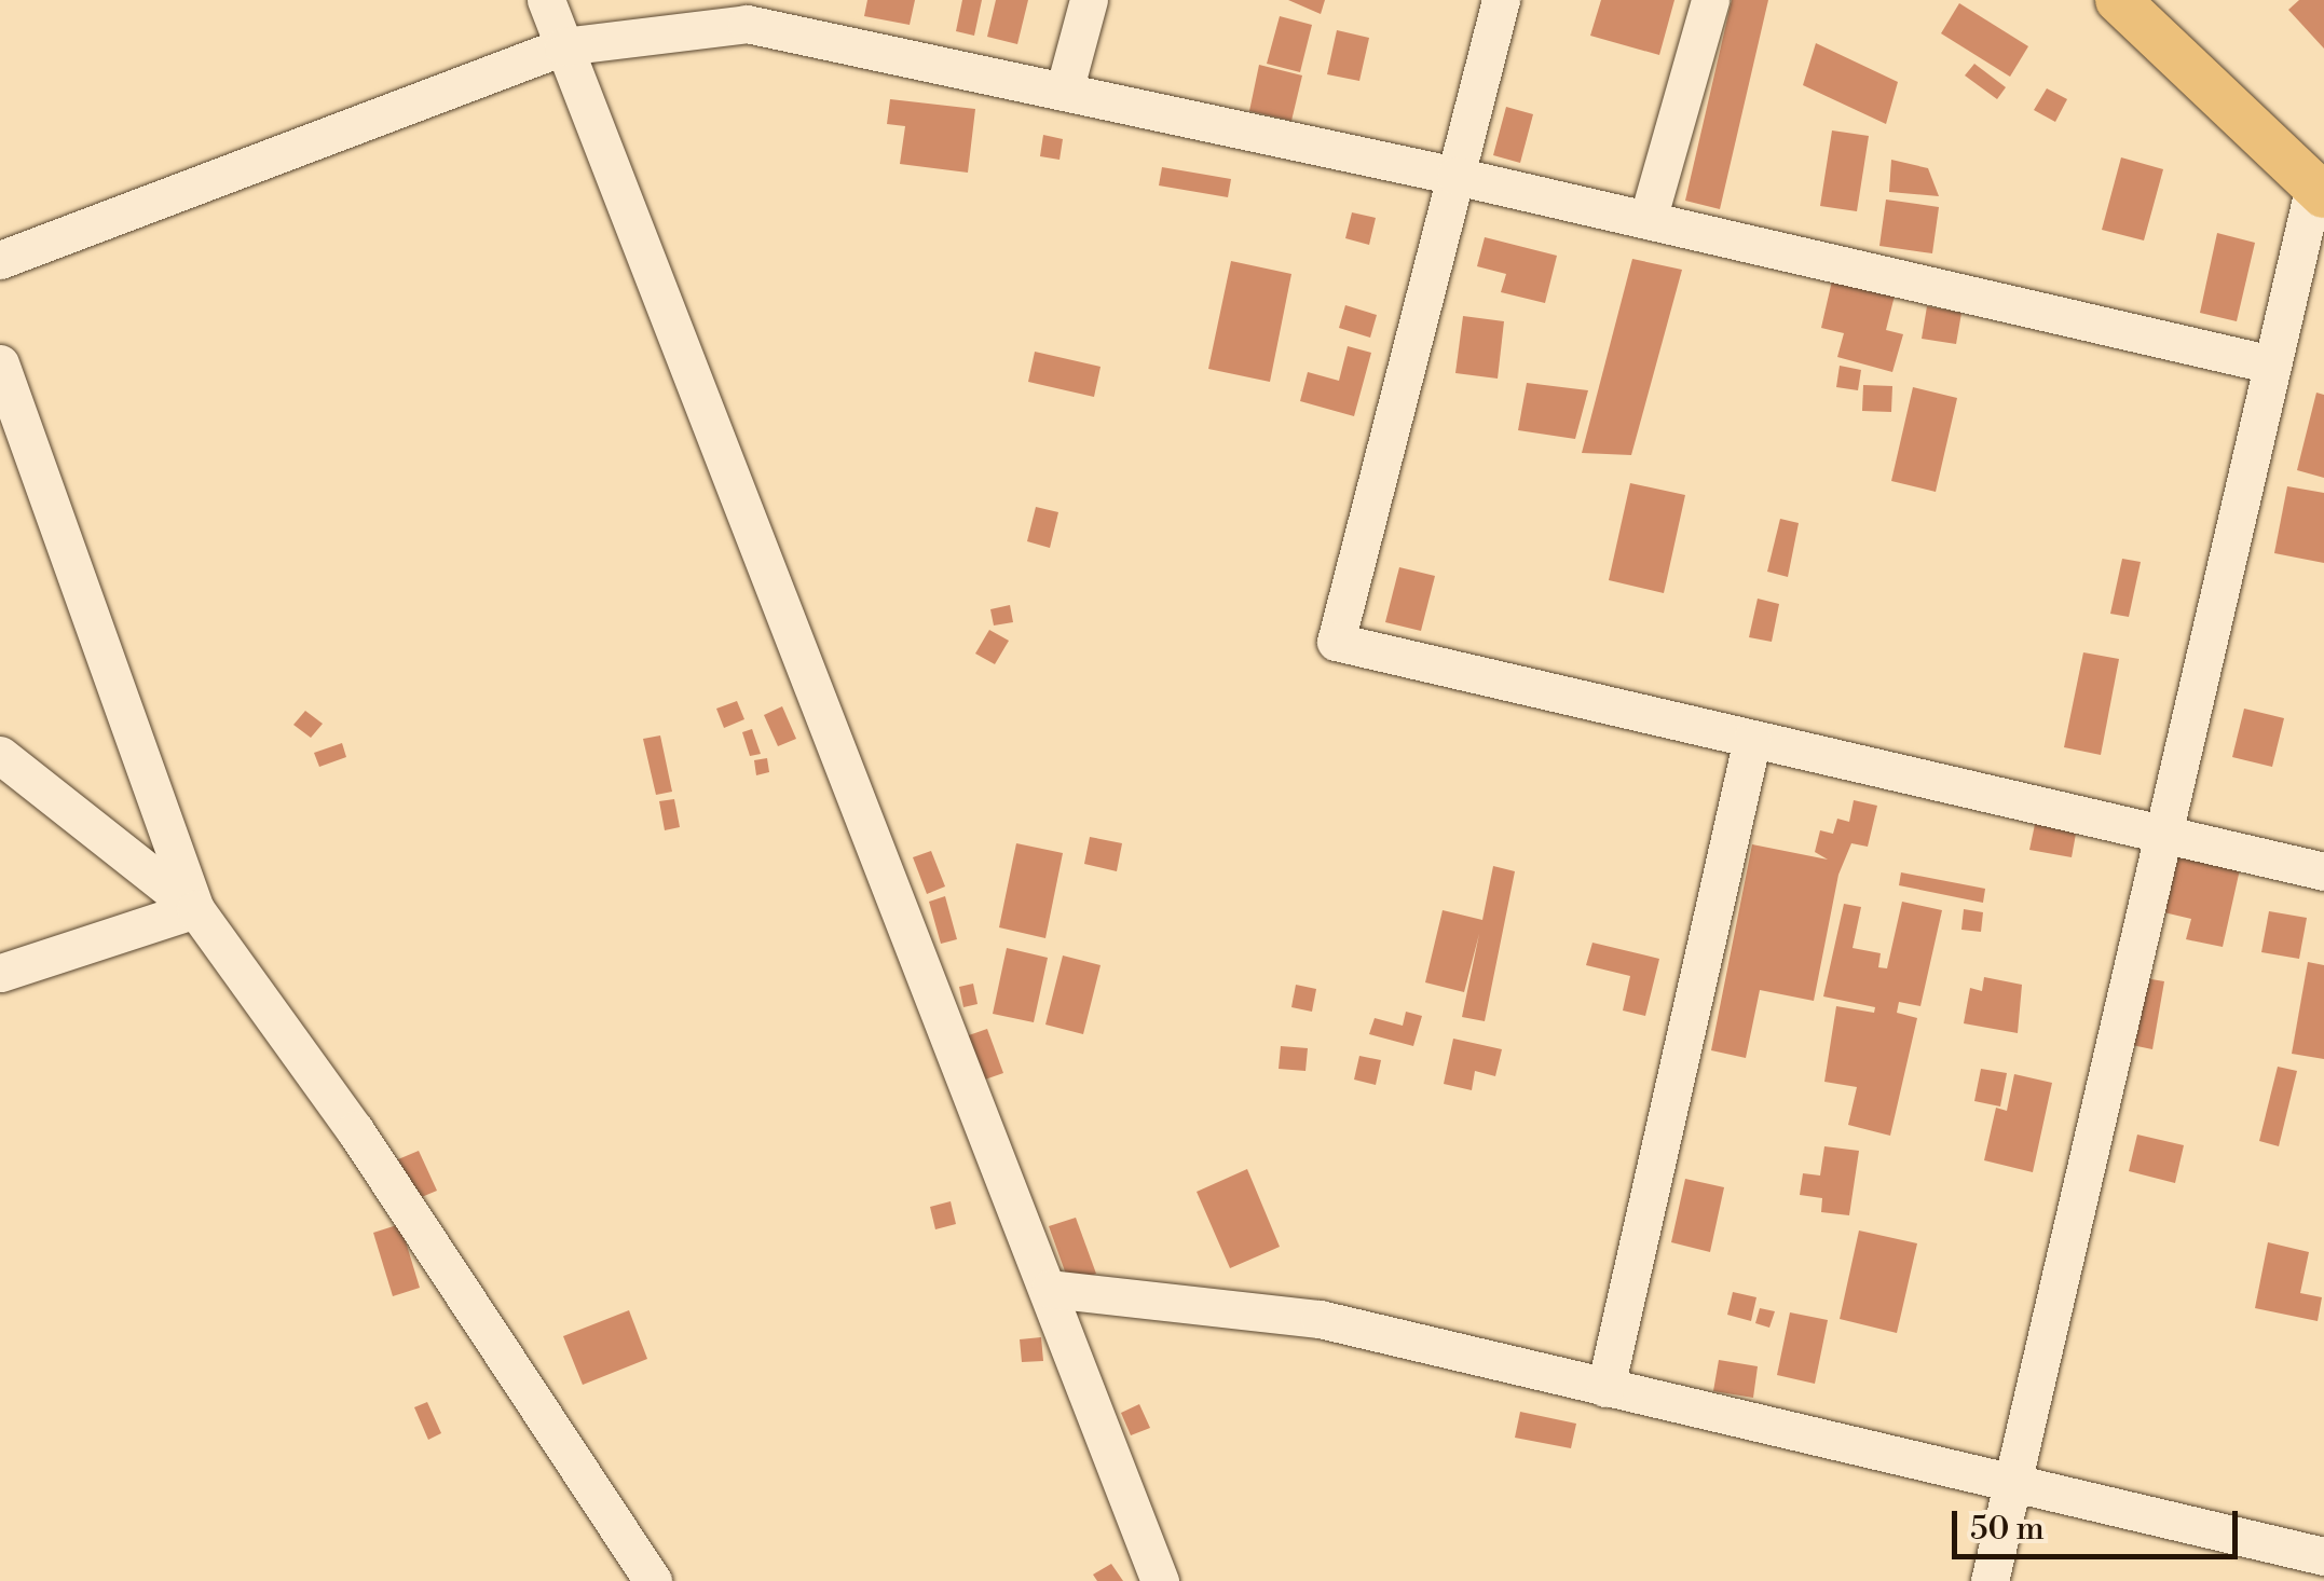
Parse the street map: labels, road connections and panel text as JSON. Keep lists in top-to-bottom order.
{
  "scale_bar": "50 m"
}
